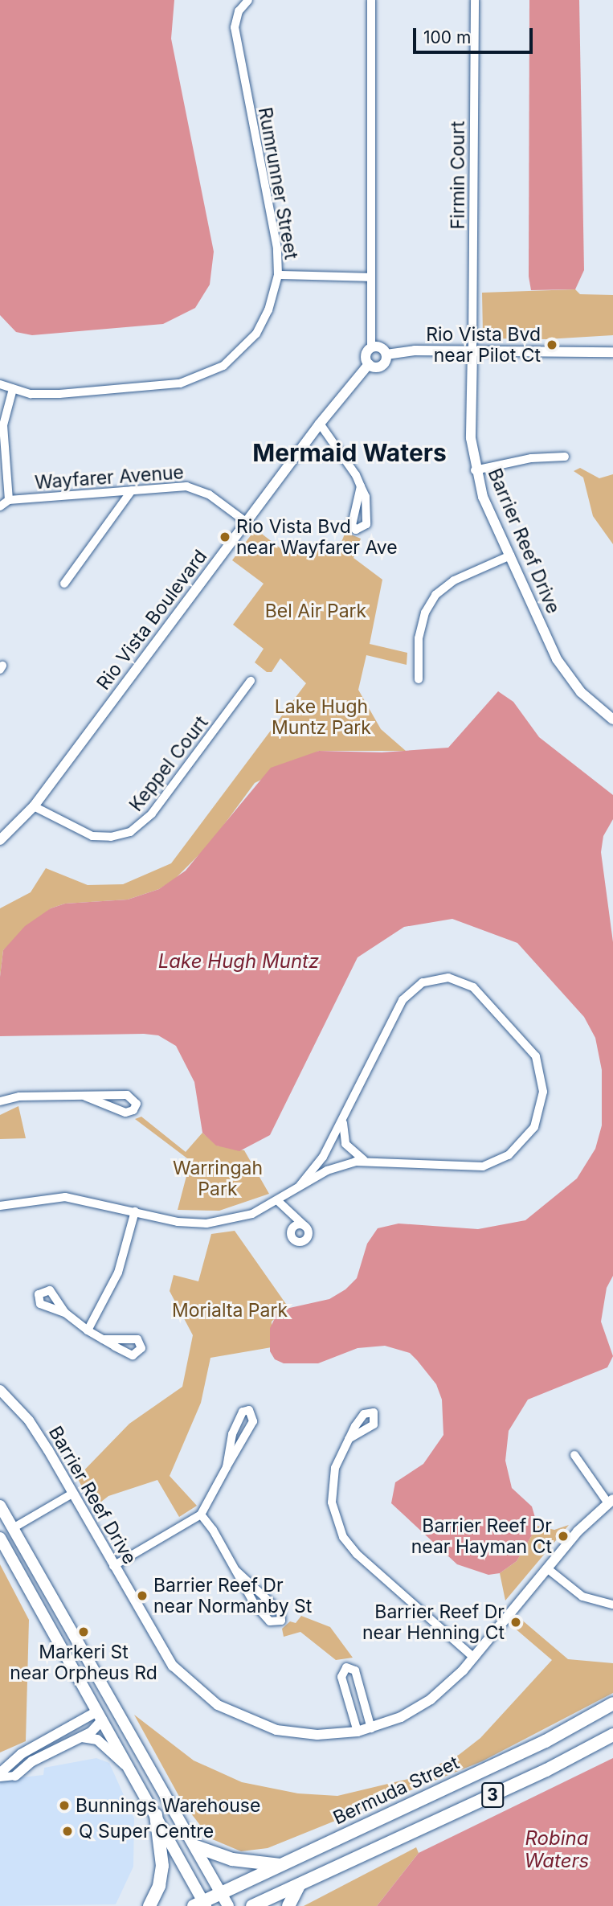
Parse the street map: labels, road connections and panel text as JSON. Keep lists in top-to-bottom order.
{
  "streets": {
    "main road": ["Bermuda Street", "3"],
    "street": [
      "Firmin Court",
      "Rumrunner Street",
      "Wayfarer Avenue",
      "Barrier Reef Drive",
      "Rio Vista Boulevard",
      "Keppel Court"
    ]
  },
  "crossings": [
    ["Firmin Court", "Barrier Reef Drive"],
    ["Wayfarer Avenue", "Rio Vista Boulevard"],
    ["Rio Vista Boulevard", "Keppel Court"]
  ],
  "districts": ["Mermaid Waters"],
  "water": ["Lake Hugh Muntz", "Robina Waters"],
  "parks": [
    "Bel Air Park",
    "Lake Hugh Muntz Park",
    "Warringah Park",
    "Morialta Park"
  ],
  "places": [
    "Rio Vista Bvd near Pilot Ct",
    "Rio Vista Bvd near Wayfarer Ave",
    "Barrier Reef Dr near Hayman Ct",
    "Barrier Reef Dr near Normanby St",
    "Barrier Reef Dr near Henning Ct",
    "Markeri St near Orpheus Rd",
    "Bunnings Warehouse",
    "Q Super Centre"
  ],
  "scale_bar": "100 m"
}
